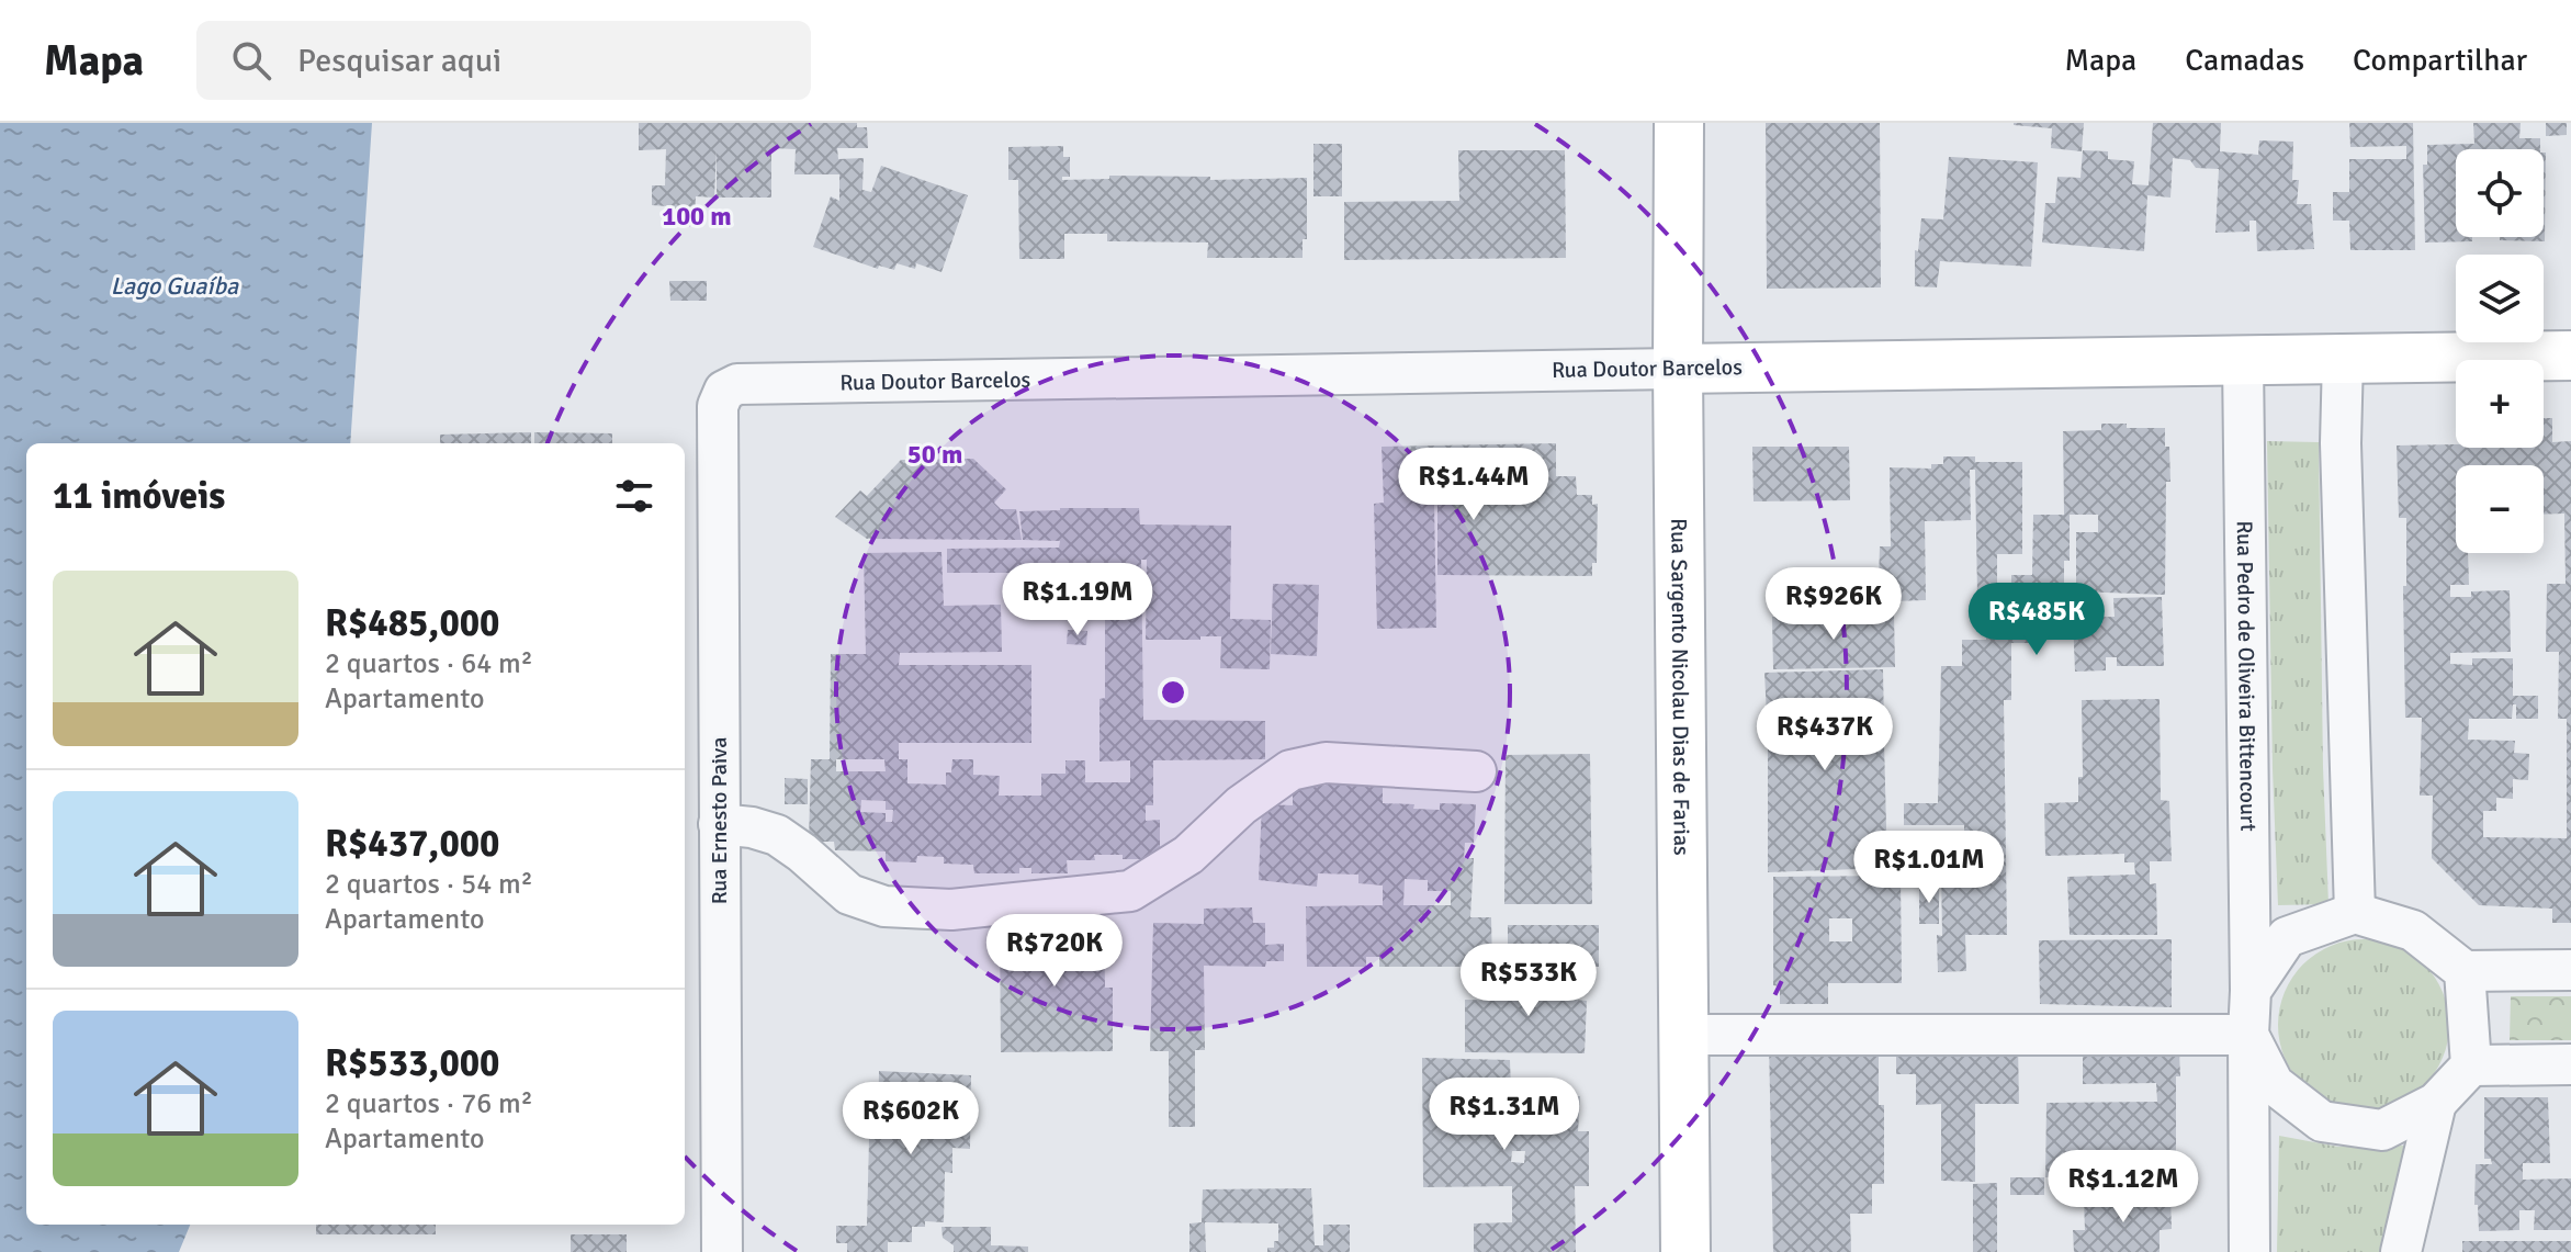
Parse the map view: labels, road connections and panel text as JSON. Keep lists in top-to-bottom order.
{
  "streets": {
    "main road": ["Rua Doutor Barcelos", "Rua Sargento Nicolau Dias de Farias"],
    "street": ["Rua Pedro de Oliveira Bittencourt", "Rua Ernesto Paiva"]
  },
  "crossings": [
    ["Rua Doutor Barcelos", "Rua Pedro de Oliveira Bittencourt"],
    ["Rua Doutor Barcelos", "Rua Sargento Nicolau Dias de Farias"],
    ["Rua Doutor Barcelos", "Rua Ernesto Paiva"]
  ],
  "water": ["Lago Guaíba"],
  "page": {
    "header": "Mapa",
    "search": "Pesquisar aqui",
    "nav": ["Mapa", "Camadas", "Compartilhar"],
    "map_buttons": ["+", "−"],
    "heading": "11 imóveis",
    "price": [
      "R$1.44M",
      "R$1.19M",
      "R$926K",
      "R$485K",
      "R$437K",
      "R$1.01M",
      "R$720K",
      "R$533K",
      "R$1.31M",
      "R$602K",
      "R$1.12M"
    ],
    "list": [
      {
        "name": "R$485,000",
        "note": "2 quartos · 64 m² · Apartamento"
      },
      {
        "name": "R$437,000",
        "note": "2 quartos · 54 m² · Apartamento"
      },
      {
        "name": "R$533,000",
        "note": "2 quartos · 76 m² · Apartamento"
      }
    ]
  },
  "rings": ["100 m", "50 m"]
}
